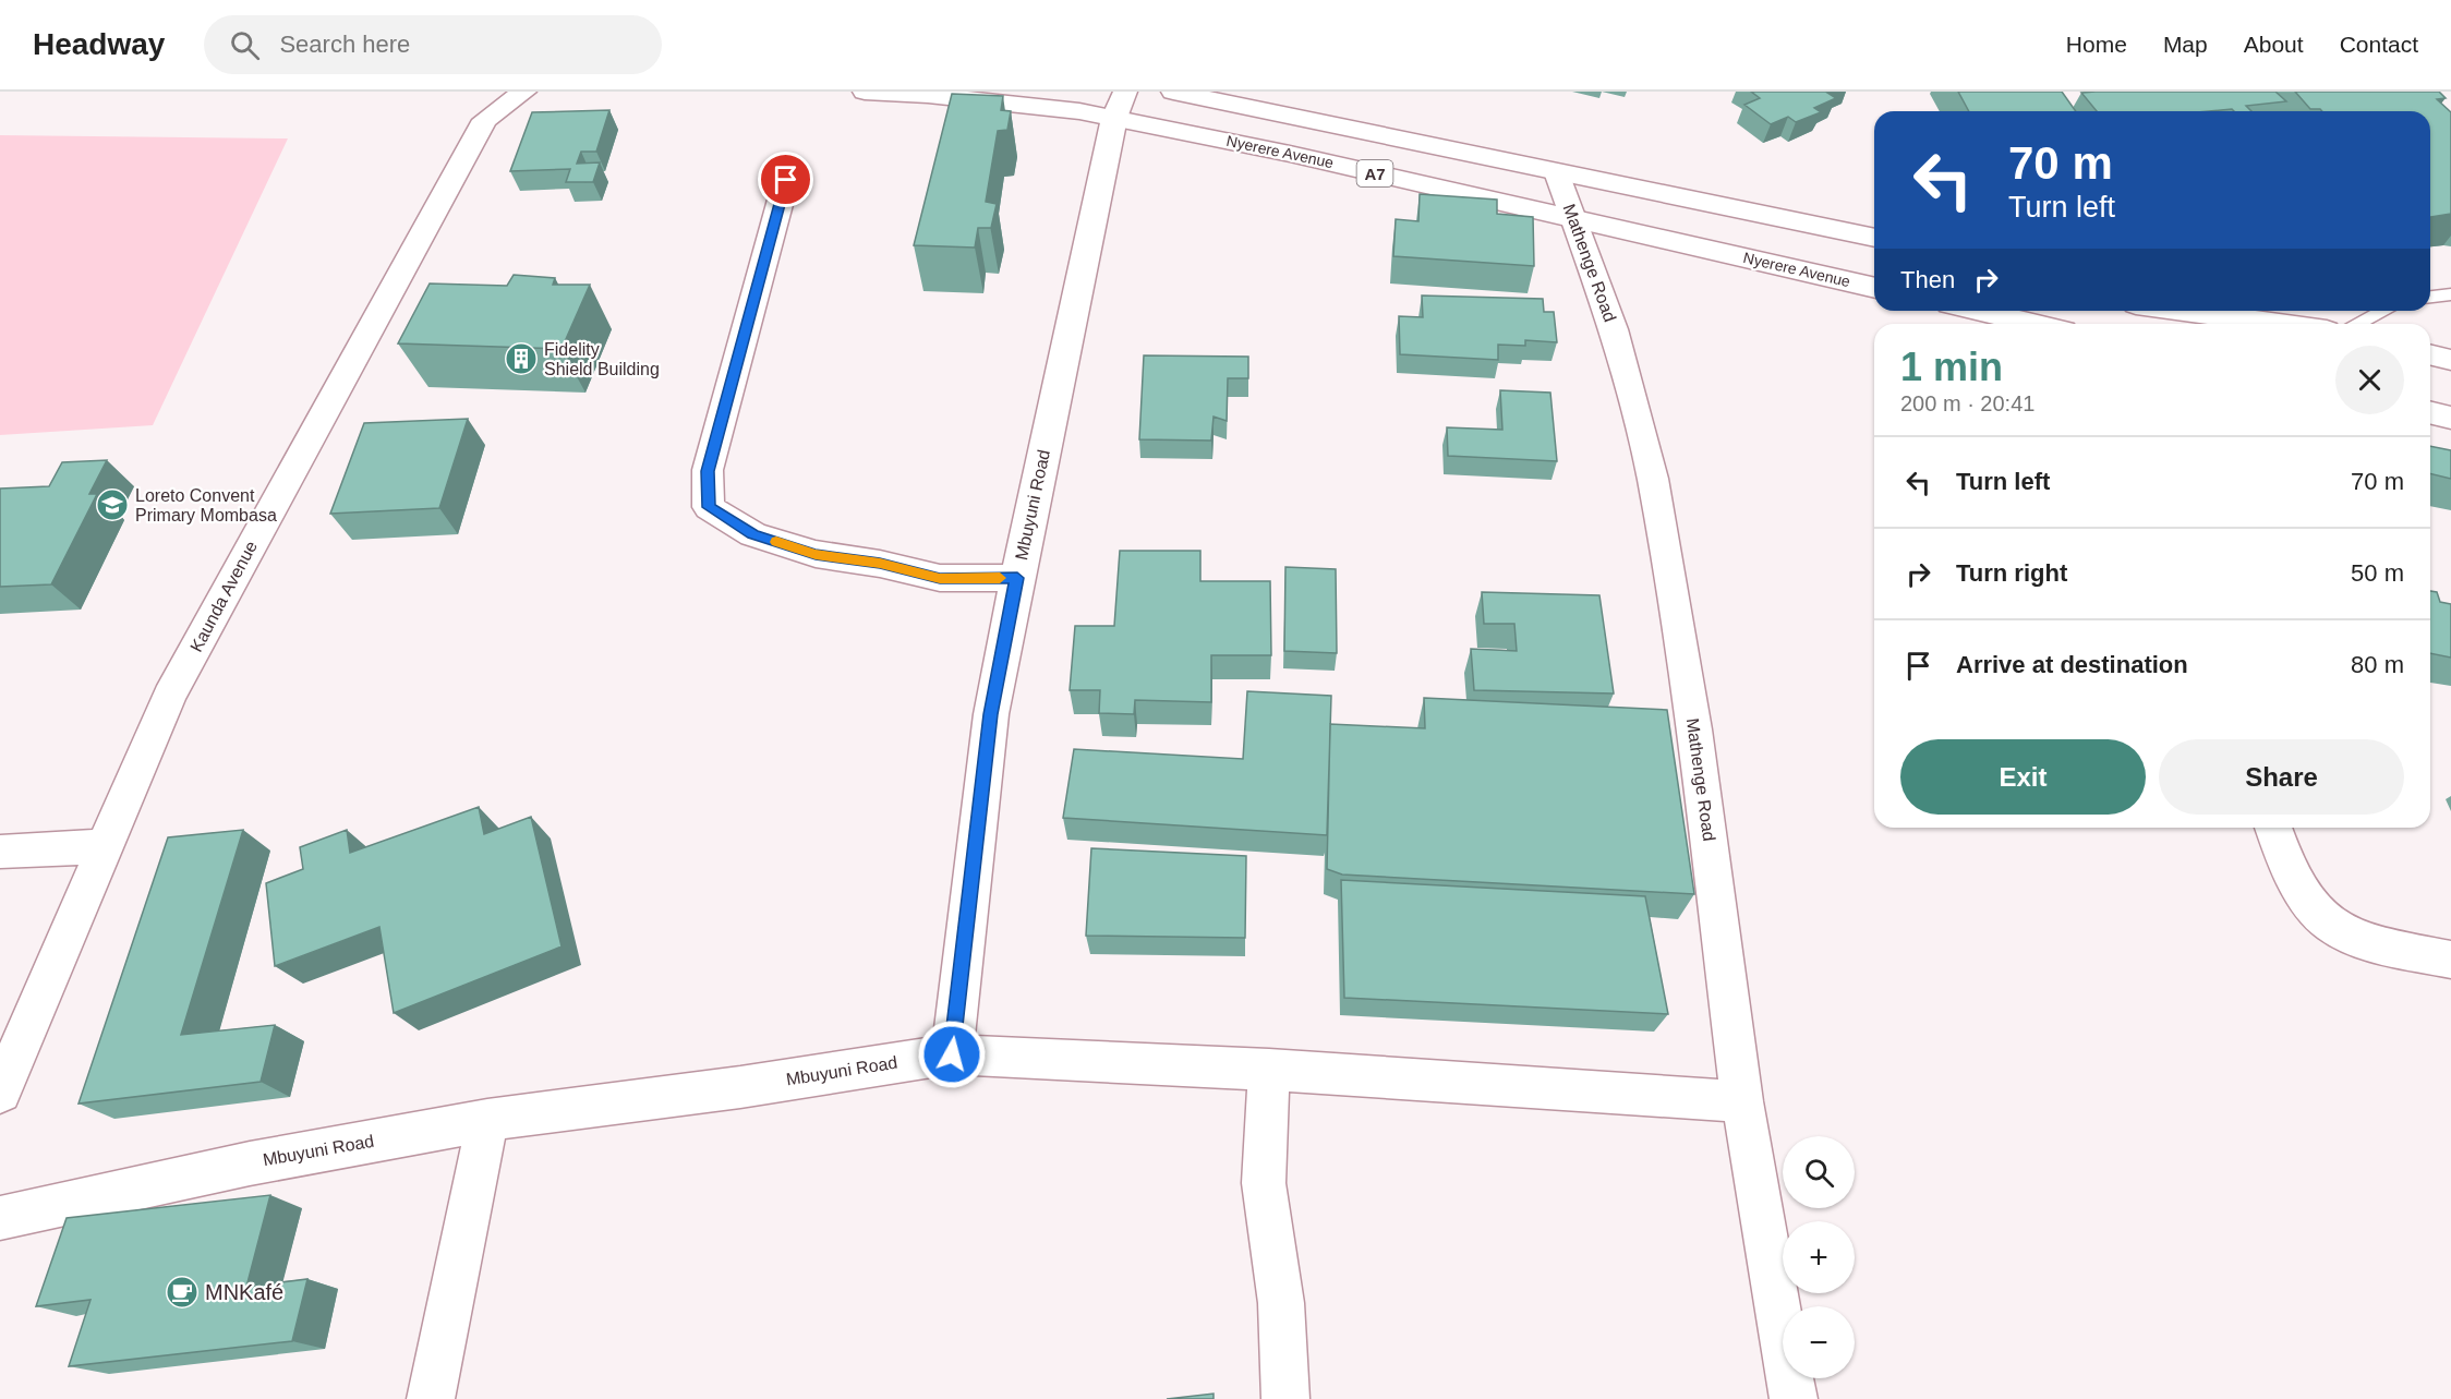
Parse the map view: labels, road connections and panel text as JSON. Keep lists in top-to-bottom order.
{
  "streets": {
    "main road": [
      "Nyerere Avenue",
      "A7",
      "Mathenge Road",
      "Mbuyuni Road",
      "Kaunda Avenue"
    ]
  },
  "crossings": [
    ["Nyerere Avenue", "Mathenge Road"],
    ["Nyerere Avenue", "Mbuyuni Road"],
    ["A7", "Mathenge Road"]
  ],
  "places": {
    "building": ["Fidelity Shield Building"],
    "school or university": ["Loreto Convent Primary Mombasa"],
    "cafe": ["MNKafé"]
  },
  "page": {
    "header": "Headway",
    "search": "Search here",
    "nav": [
      "Home",
      "Map",
      "About",
      "Contact"
    ],
    "turn": ["70 m", "Turn left"],
    "then": "Then",
    "heading": ["1 min", "200 m · 20:41"],
    "list": [
      {
        "name": "Turn left",
        "value": "70 m"
      },
      {
        "name": "Turn right",
        "value": "50 m"
      },
      {
        "name": "Arrive at destination",
        "value": "80 m"
      }
    ],
    "buttons": ["Exit", "Share"],
    "map_buttons": ["+", "−"]
  }
}
